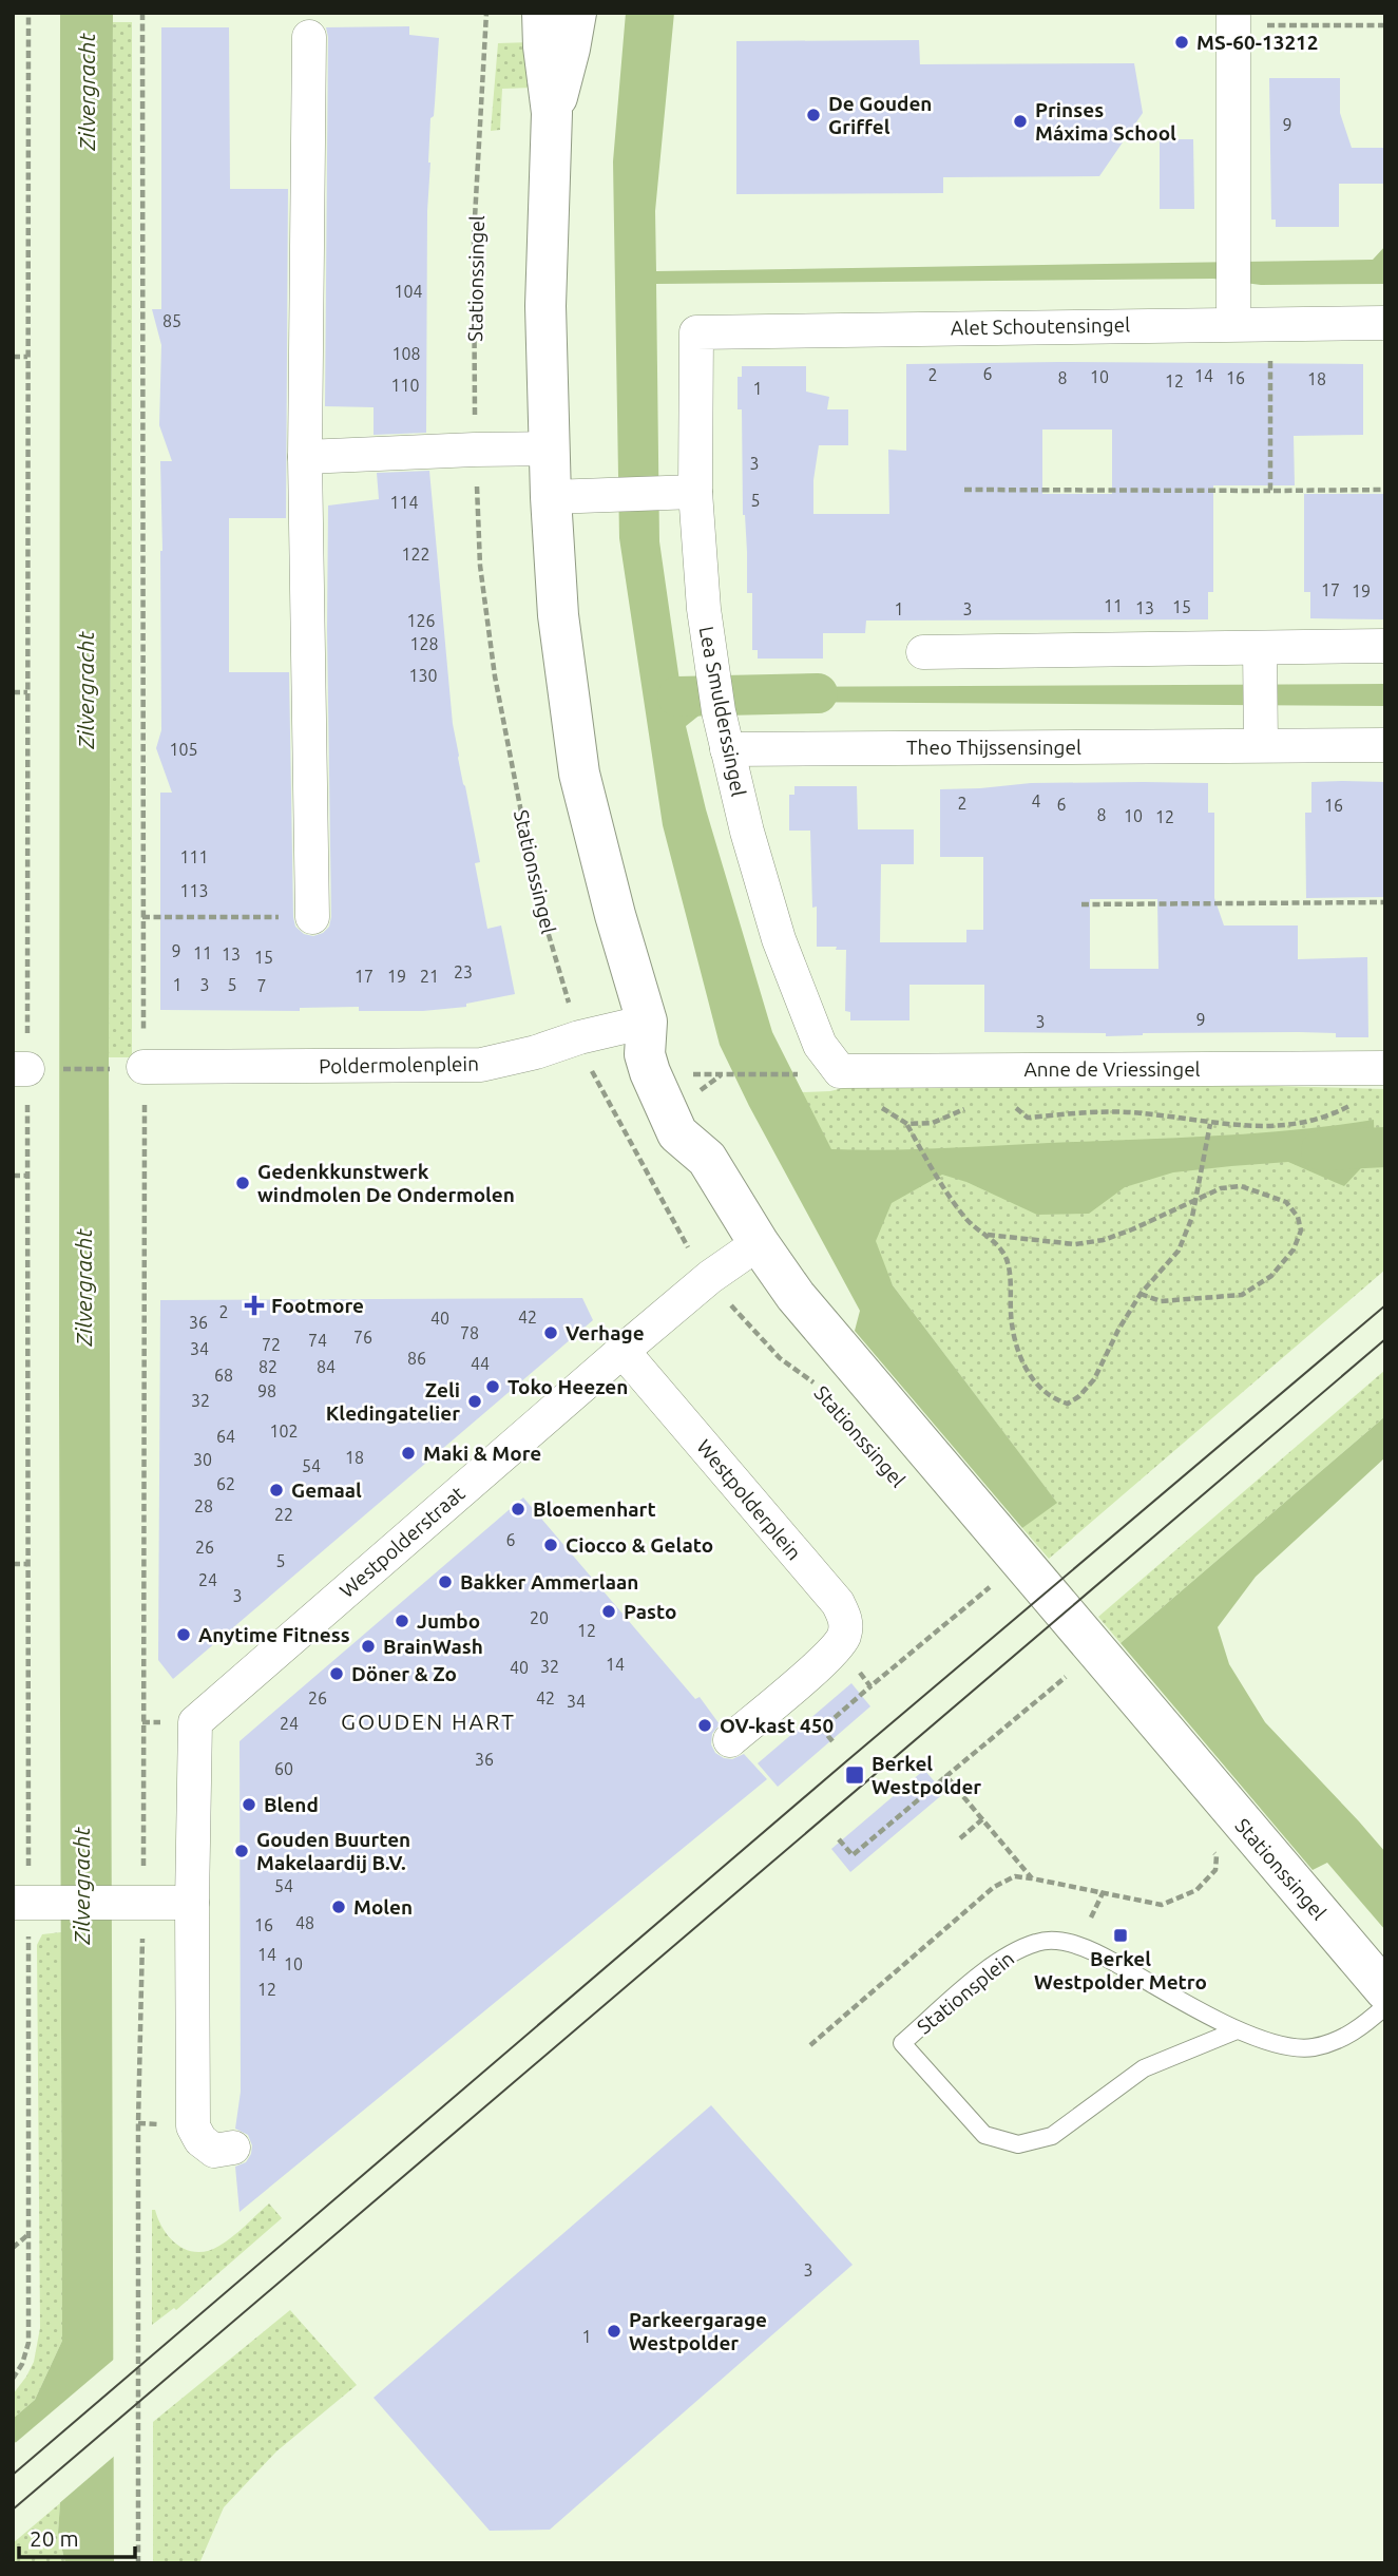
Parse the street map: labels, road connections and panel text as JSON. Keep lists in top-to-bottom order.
{
  "streets": {
    "street": [
      "Stationssingel",
      "Alet Schoutensingel",
      "Lea Smulderssingel",
      "Theo Thijssensingel",
      "Poldermolenplein",
      "Anne de Vriessingel",
      "Westpolderplein",
      "Westpolderstraat"
    ],
    "lane": ["Stationsplein"]
  },
  "crossings": [
    ["Stationssingel", "Poldermolenplein"],
    ["Stationssingel", "Westpolderstraat"],
    ["Alet Schoutensingel", "Lea Smulderssingel"],
    ["Lea Smulderssingel", "Theo Thijssensingel"],
    ["Lea Smulderssingel", "Anne de Vriessingel"],
    ["Westpolderplein", "Westpolderstraat"]
  ],
  "districts": ["GOUDEN HART"],
  "water": ["Zilvergracht"],
  "places": {
    "other": [
      "MS-60-13212",
      "De Gouden Griffel",
      "Prinses Máxima School",
      "Gedenkkunstwerk windmolen De Ondermolen",
      "Verhage",
      "Toko Heezen",
      "Zeli Kledingatelier",
      "Maki & More",
      "Gemaal",
      "Bloemenhart",
      "Ciocco & Gelato",
      "Bakker Ammerlaan",
      "Pasto",
      "Jumbo",
      "Anytime Fitness",
      "BrainWash",
      "Döner & Zo",
      "OV-kast 450",
      "Blend",
      "Gouden Buurten Makelaardij B.V.",
      "Molen",
      "Parkeergarage Westpolder"
    ],
    "health": ["Footmore"],
    "transit": ["Berkel Westpolder", "Berkel Westpolder Metro"]
  },
  "house_numbers": [
    "9",
    "104",
    "85",
    "108",
    "6",
    "2",
    "14",
    "10",
    "8",
    "16",
    "18",
    "12",
    "110",
    "1",
    "3",
    "5",
    "114",
    "122",
    "17",
    "19",
    "11",
    "15",
    "13",
    "1",
    "3",
    "126",
    "128",
    "130",
    "105",
    "4",
    "2",
    "6",
    "16",
    "8",
    "10",
    "12",
    "111",
    "113",
    "9",
    "11",
    "13",
    "15",
    "23",
    "17",
    "19",
    "21",
    "1",
    "3",
    "5",
    "7",
    "9",
    "3",
    "2",
    "42",
    "40",
    "36",
    "78",
    "76",
    "74",
    "72",
    "34",
    "86",
    "44",
    "82",
    "84",
    "68",
    "98",
    "32",
    "102",
    "64",
    "18",
    "30",
    "54",
    "62",
    "28",
    "22",
    "6",
    "26",
    "5",
    "24",
    "3",
    "20",
    "12",
    "14",
    "32",
    "40",
    "26",
    "42",
    "34",
    "24",
    "36",
    "60",
    "54",
    "48",
    "16",
    "14",
    "10",
    "12",
    "3",
    "1"
  ],
  "scale_bar": "20 m"
}
